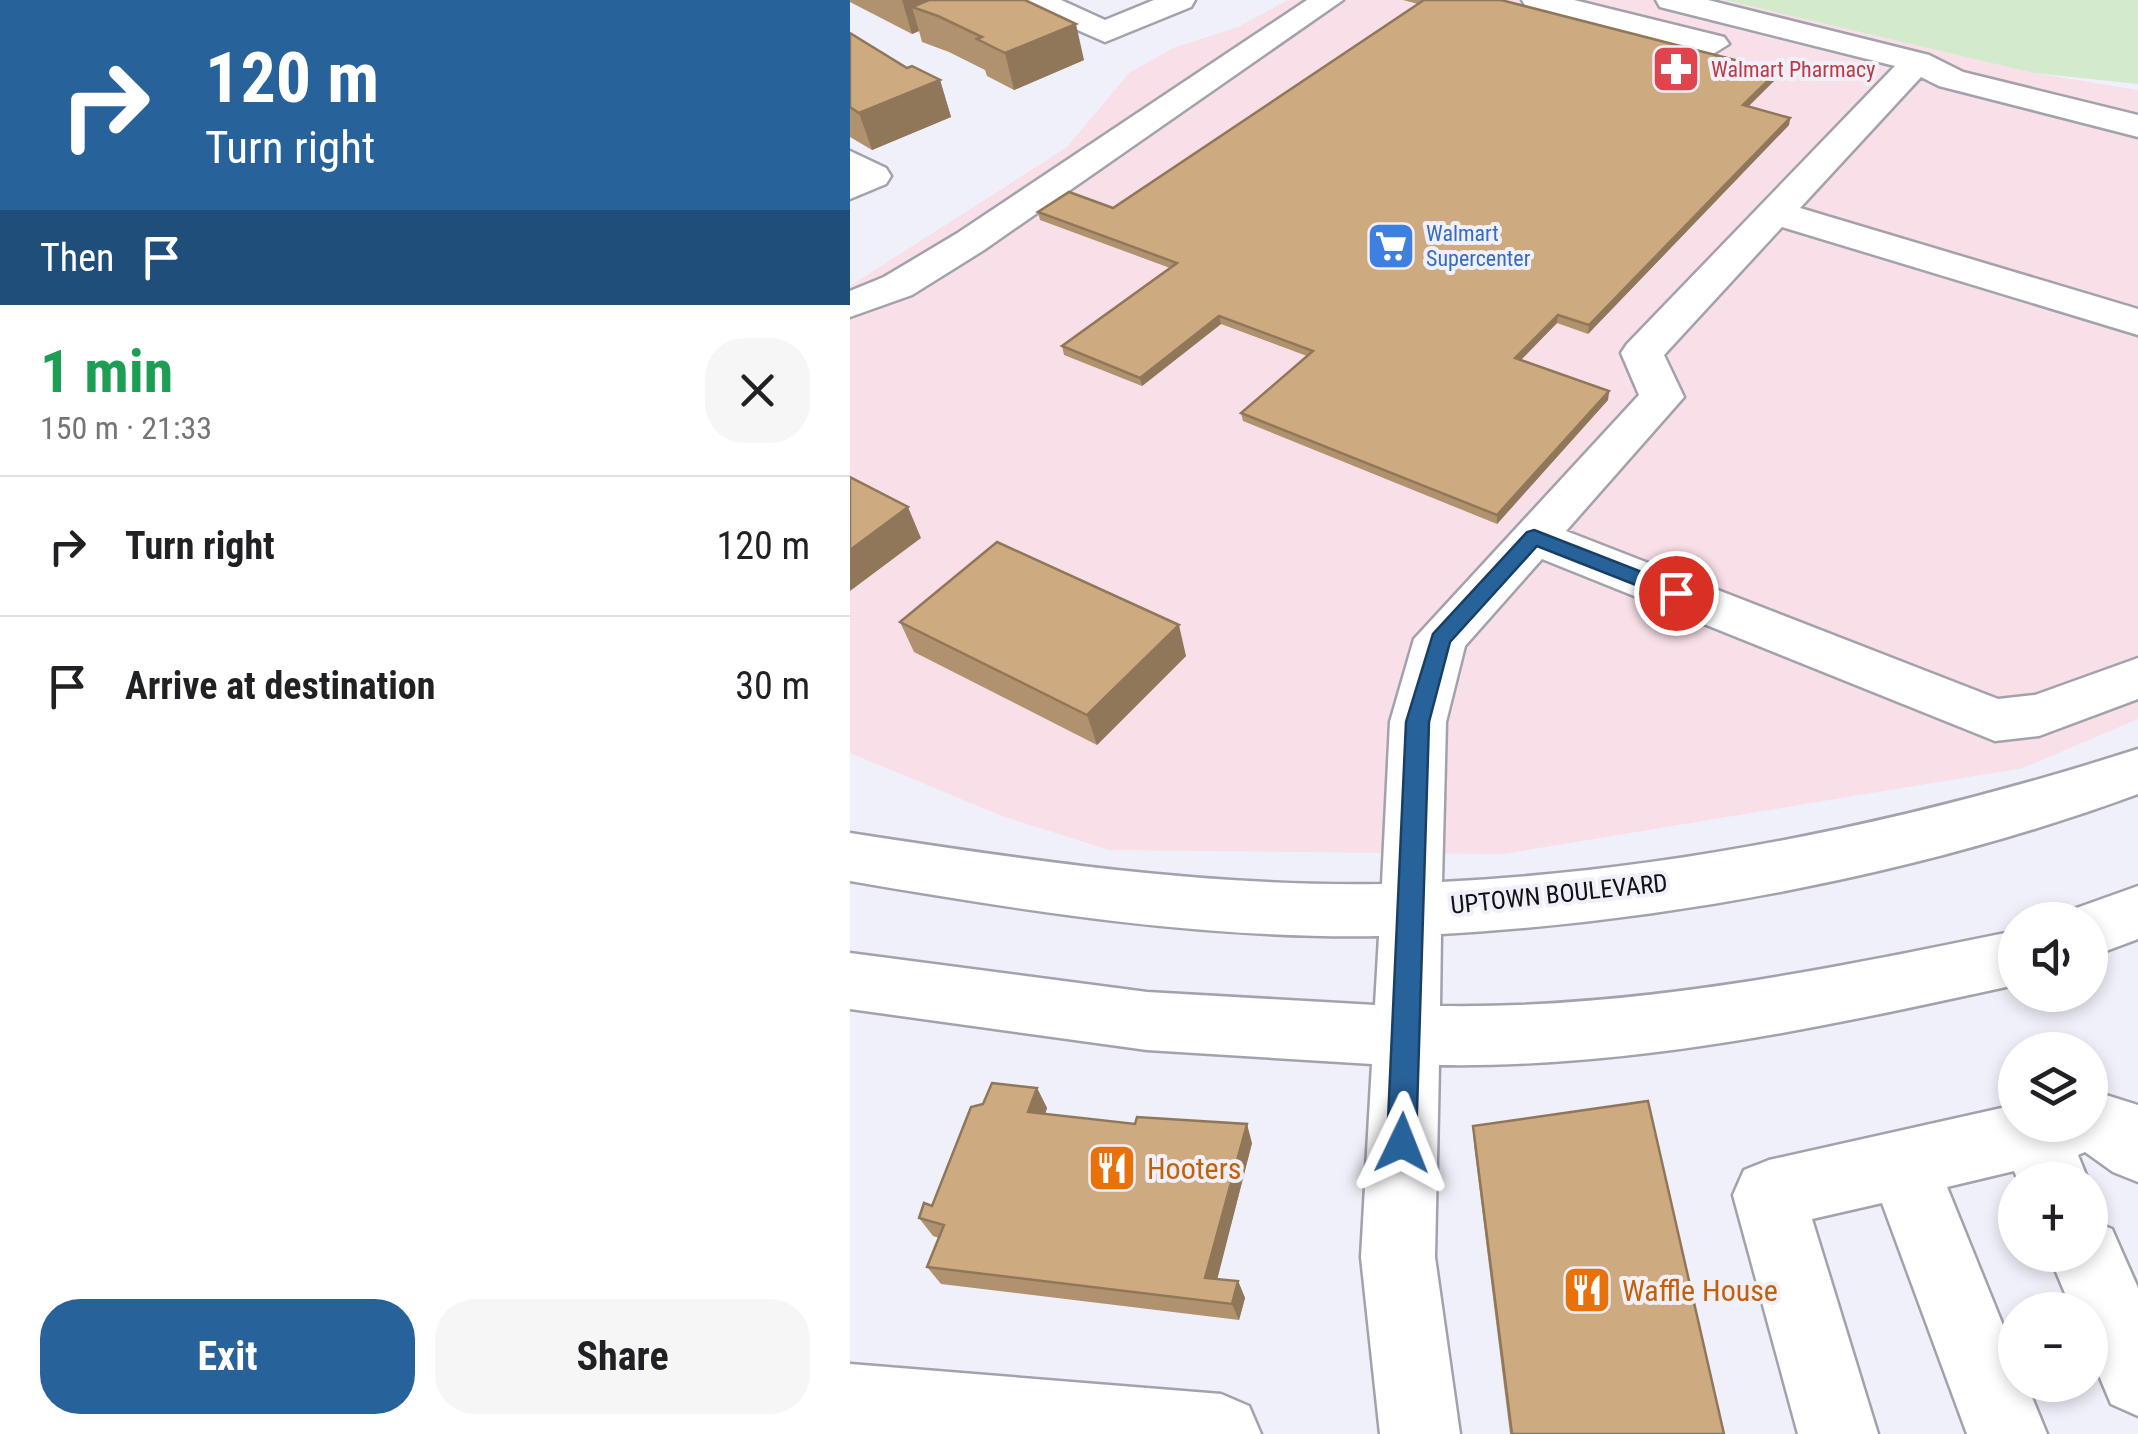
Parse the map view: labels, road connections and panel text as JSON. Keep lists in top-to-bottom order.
{
  "streets": {
    "street": ["UPTOWN BOULEVARD"]
  },
  "places": {
    "pharmacy": ["Walmart Pharmacy"],
    "supermarket": ["Walmart Supercenter"],
    "restaurant": ["Hooters", "Waffle House"]
  },
  "page": {
    "turn": ["120 m", "Turn right"],
    "then": "Then",
    "heading": ["1 min", "150 m · 21:33"],
    "list": [
      {
        "name": "Turn right",
        "value": "120 m"
      },
      {
        "name": "Arrive at destination",
        "value": "30 m"
      }
    ],
    "map_buttons": ["+", "−"],
    "buttons": ["Exit", "Share"]
  }
}
